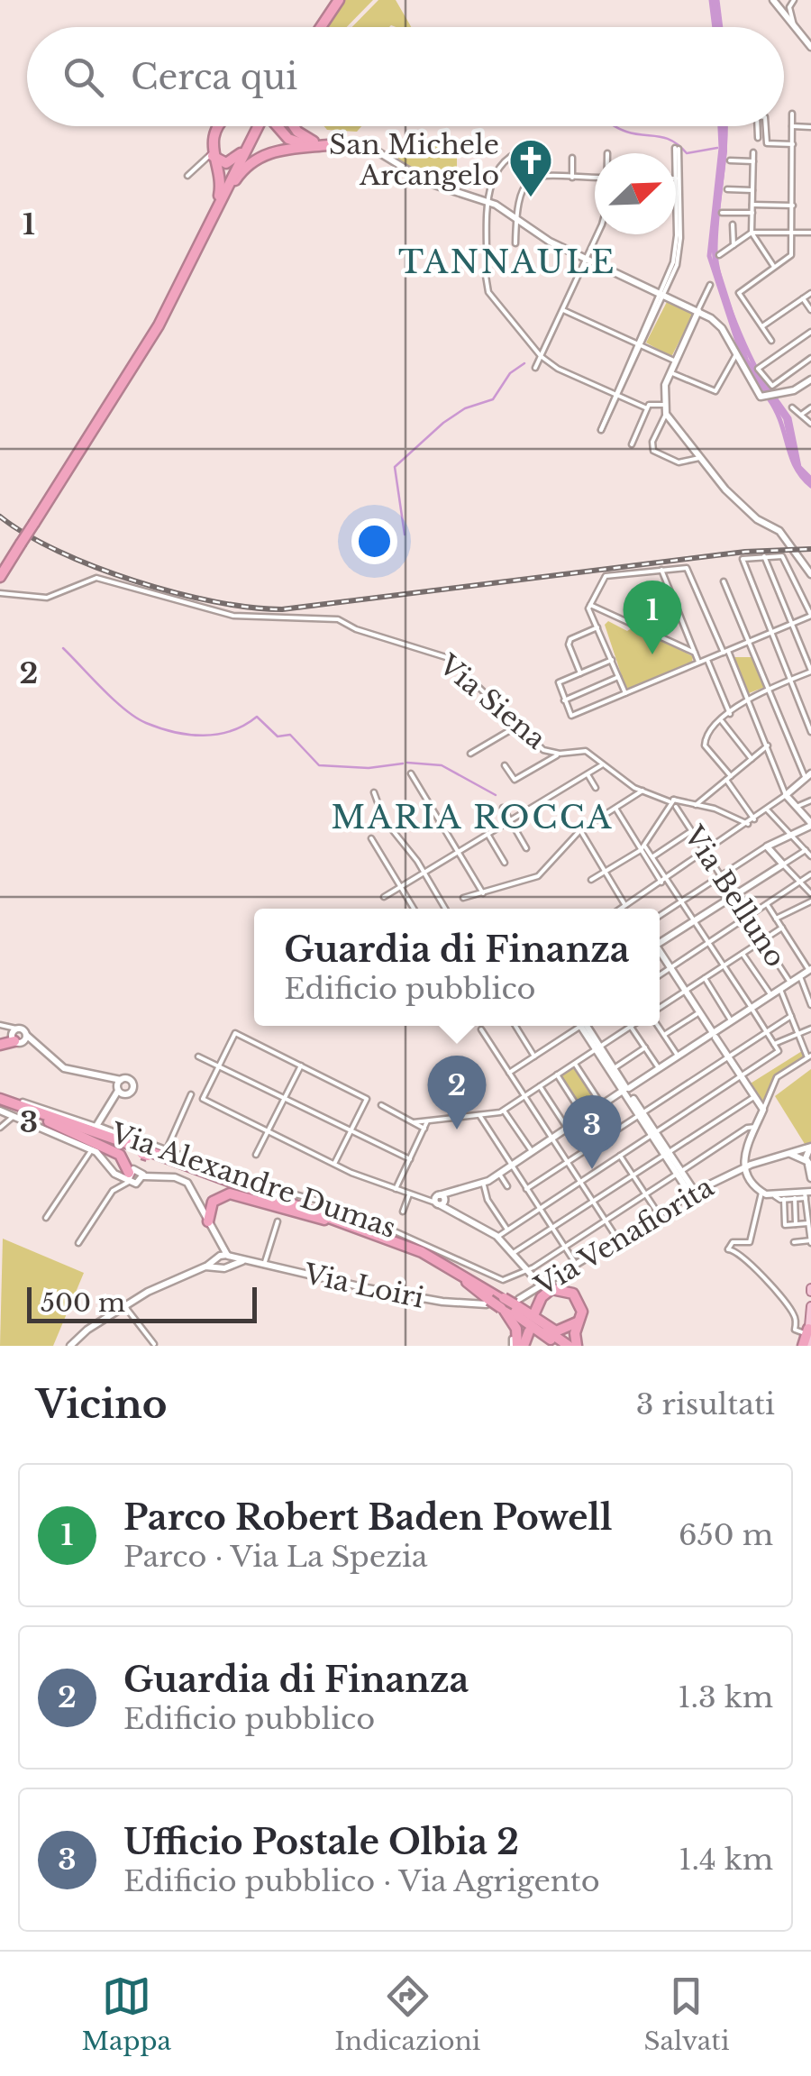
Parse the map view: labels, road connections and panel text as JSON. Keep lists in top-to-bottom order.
{
  "streets": {
    "street": [
      "Via Siena",
      "Via Belluno",
      "Via Alexandre Dumas",
      "Via Venafiorita",
      "Via Loiri"
    ]
  },
  "crossings": [
    ["Via Siena", "Via Belluno"],
    ["Via Venafiorita", "Via Loiri"]
  ],
  "districts": ["TANNAULE", "MARIA ROCCA"],
  "places": {
    "church": ["San Michele Arcangelo"]
  },
  "scale_bar": "500 m",
  "north": "top right",
  "page": {
    "search": "Cerca qui",
    "pins": ["1", "2", "3"],
    "popup": ["Guardia di Finanza", "Edificio pubblico"],
    "scale": "500 m",
    "heading": ["Vicino", "3 risultati"],
    "list": [
      {
        "mark": "1",
        "name": "Parco Robert Baden Powell",
        "note": "Parco · Via La Spezia",
        "value": "650 m"
      },
      {
        "mark": "2",
        "name": "Guardia di Finanza",
        "note": "Edificio pubblico",
        "value": "1.3 km"
      },
      {
        "mark": "3",
        "name": "Ufficio Postale Olbia 2",
        "note": "Edificio pubblico · Via Agrigento",
        "value": "1.4 km"
      }
    ],
    "nav": ["Mappa", "Indicazioni", "Salvati"]
  },
  "grid": {
    "rows": ["1", "2", "3"]
  }
}
